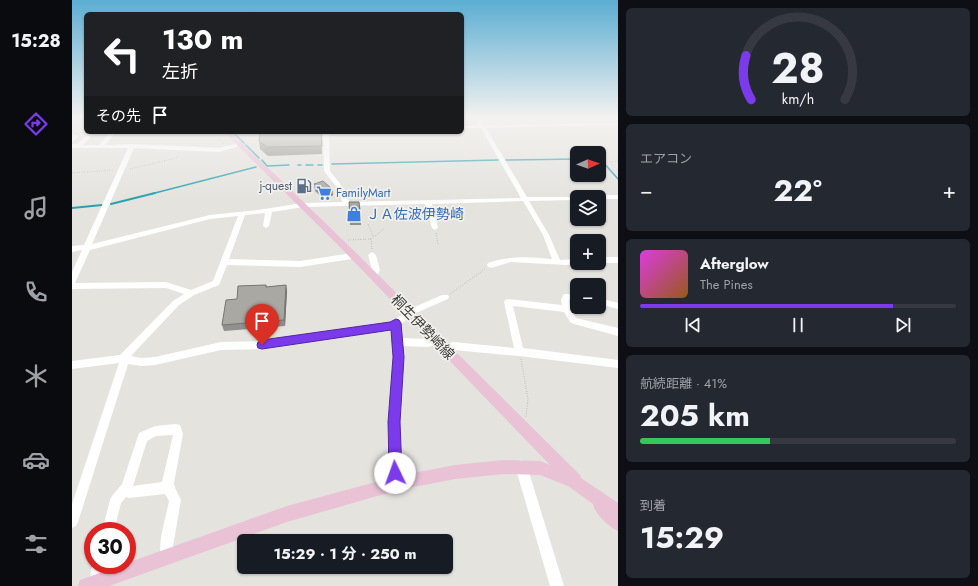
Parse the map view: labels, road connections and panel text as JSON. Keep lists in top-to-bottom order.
{
  "streets": {
    "main road": ["桐生伊勢崎線"]
  },
  "places": {
    "fuel station": ["j-quest"],
    "supermarket": ["FamilyMart"],
    "shop": ["ＪＡ佐波伊勢崎"]
  },
  "north": "right",
  "page": {
    "tabs": "15:28",
    "turn": ["130 m", "左折"],
    "then": "その先",
    "tile": [
      "エアコン",
      ["航続距離 · 41%", "205 km"],
      ["到着", "15:29"]
    ],
    "map_buttons": ["+", "−"],
    "heat": ["−", "22°", "+"],
    "song": ["Afterglow", "The Pines"],
    "limit": "30",
    "trip": "15:29 · 1 分 · 250 m",
    "gauge": ["28", "km/h"]
  }
}
